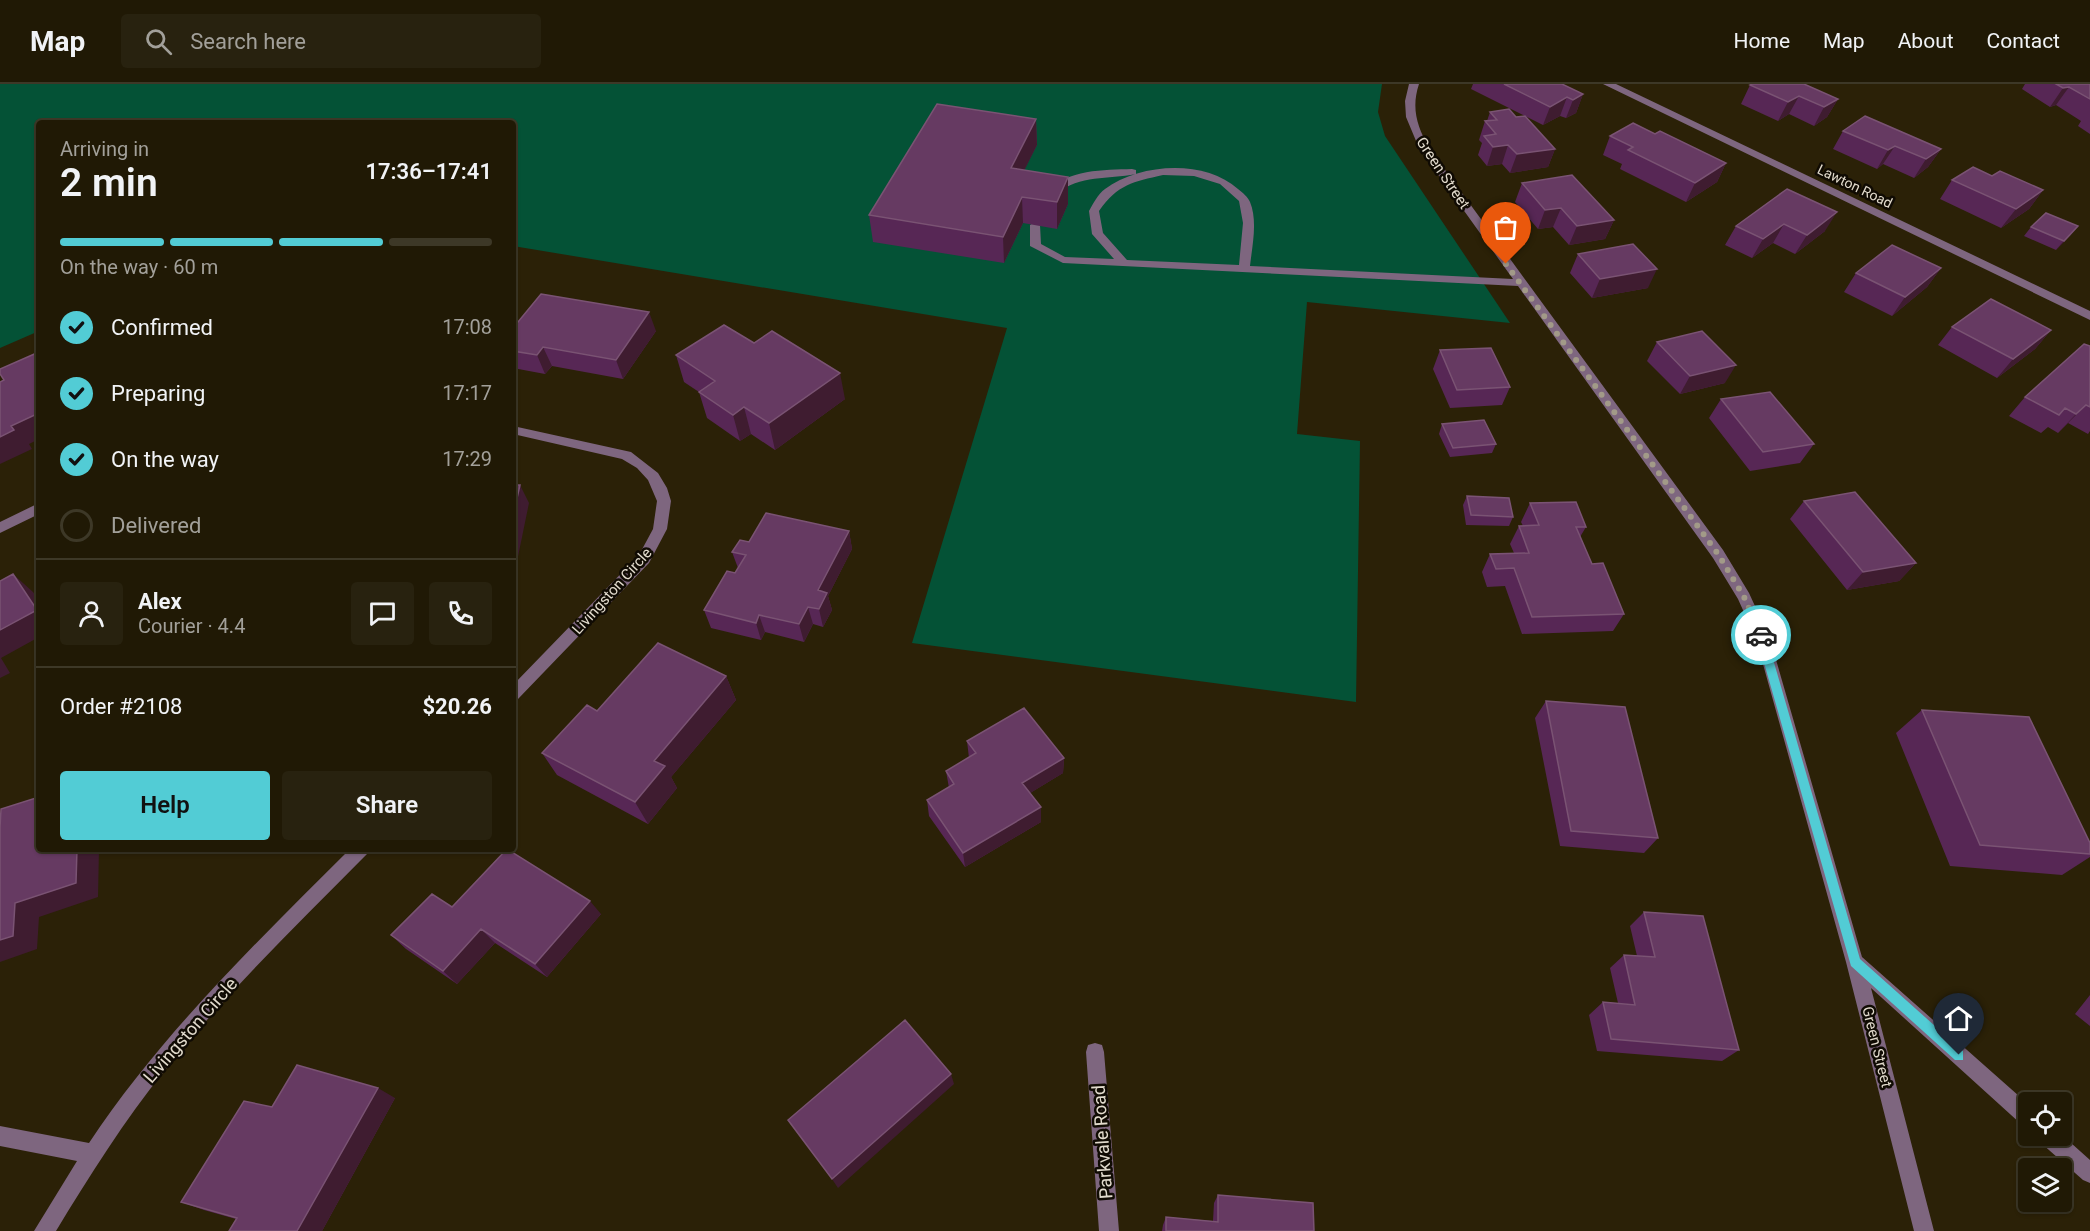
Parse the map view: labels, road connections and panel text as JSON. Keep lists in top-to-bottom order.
{
  "streets": {
    "street": [
      "Green Street",
      "Lawton Road",
      "Livingston Circle",
      "Parkvale Road"
    ]
  },
  "page": {
    "header": "Map",
    "search": "Search here",
    "nav": [
      "Home",
      "Map",
      "About",
      "Contact"
    ],
    "heading": ["2 min", "Arriving in", "17:36–17:41"],
    "panel": [
      "Alex",
      "Courier · 4.4",
      "Order #2108",
      "$20.26"
    ],
    "bar": "On the way · 60 m",
    "list": [
      ["Confirmed", "17:08"],
      ["Preparing", "17:17"],
      ["On the way", "17:29"],
      "Delivered"
    ],
    "buttons": ["Help", "Share"]
  }
}
